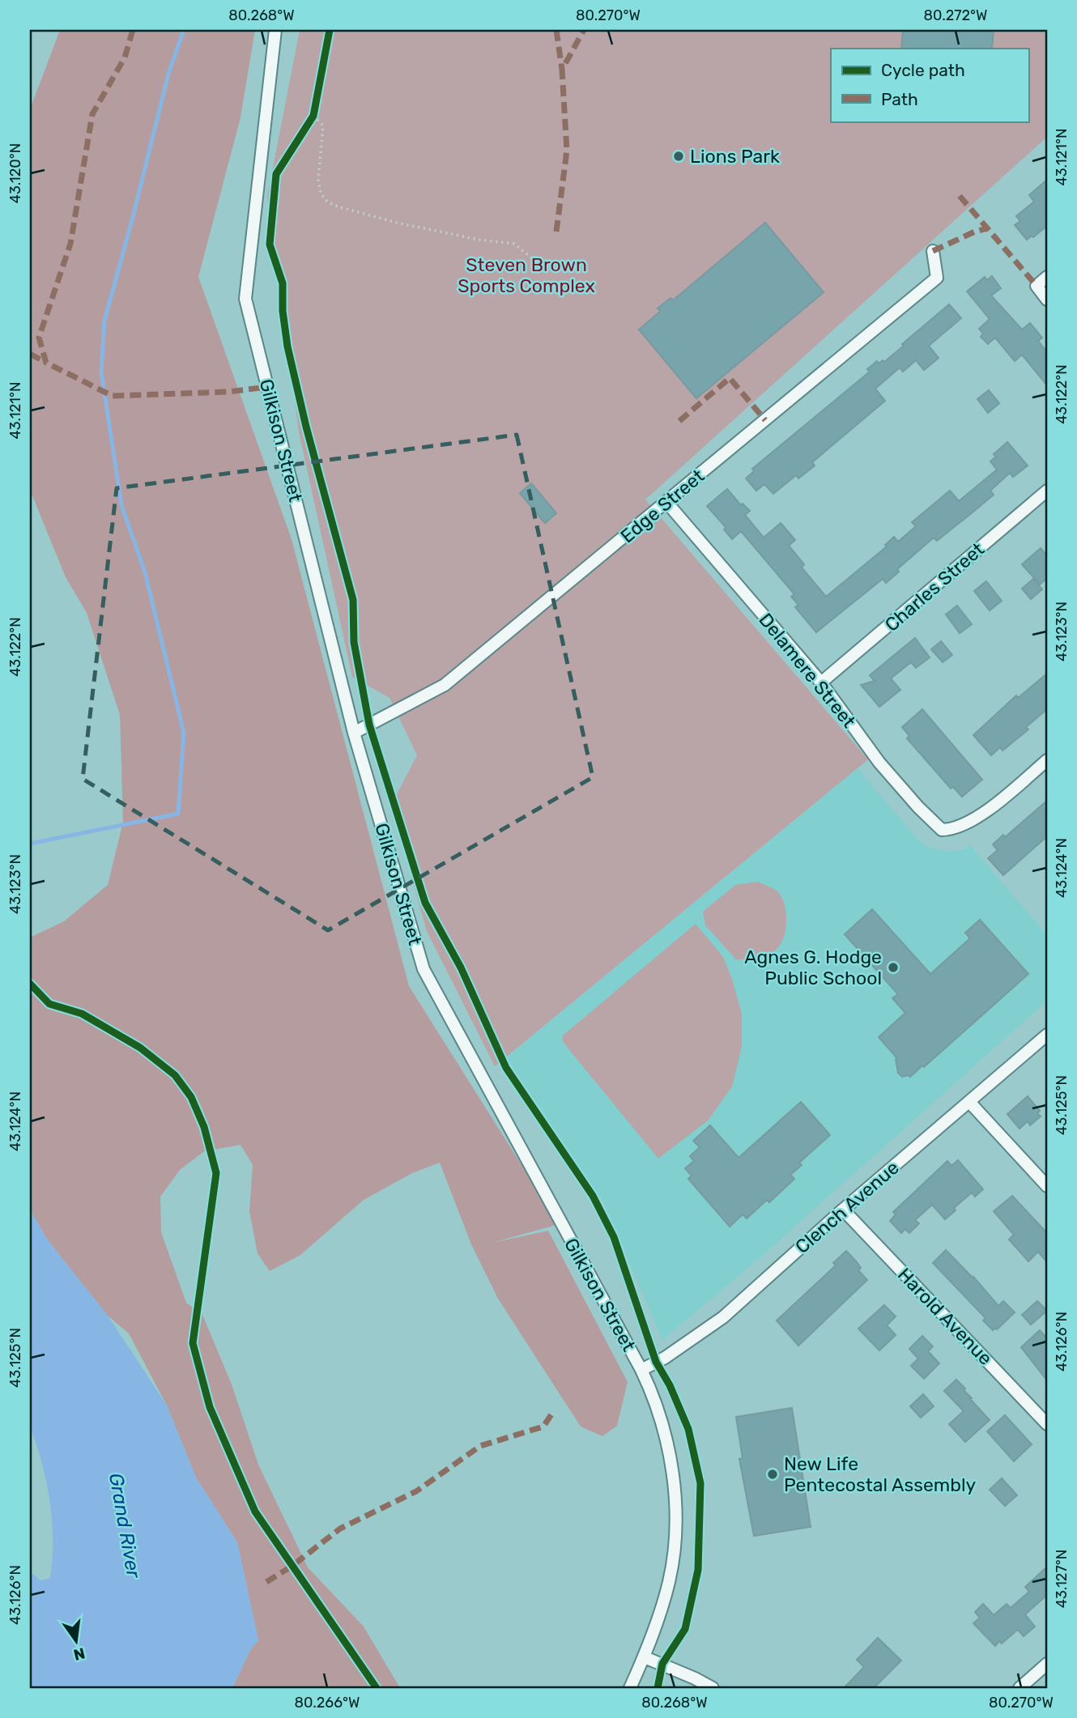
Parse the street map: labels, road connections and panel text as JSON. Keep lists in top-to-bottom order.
{
  "streets": {
    "street": [
      "Gilkison Street",
      "Edge Street",
      "Charles Street",
      "Delamere Street",
      "Clench Avenue",
      "Harold Avenue"
    ]
  },
  "crossings": [
    ["Gilkison Street", "Edge Street"],
    ["Gilkison Street", "Clench Avenue"],
    ["Edge Street", "Delamere Street"],
    ["Charles Street", "Delamere Street"],
    ["Clench Avenue", "Harold Avenue"]
  ],
  "water": ["Grand River"],
  "parks": ["Steven Brown Sports Complex"],
  "places": ["Lions Park", "Agnes G. Hodge Public School", "New Life Pentecostal Assembly"],
  "legend": ["Cycle path", "Path"],
  "north": "bottom",
  "coordinates": [
    "80.268°W",
    "80.270°W",
    "80.272°W",
    "43.121°N",
    "43.120°N",
    "43.122°N",
    "43.123°N",
    "43.124°N",
    "43.125°N",
    "43.126°N",
    "43.127°N",
    "80.266°W"
  ]
}
